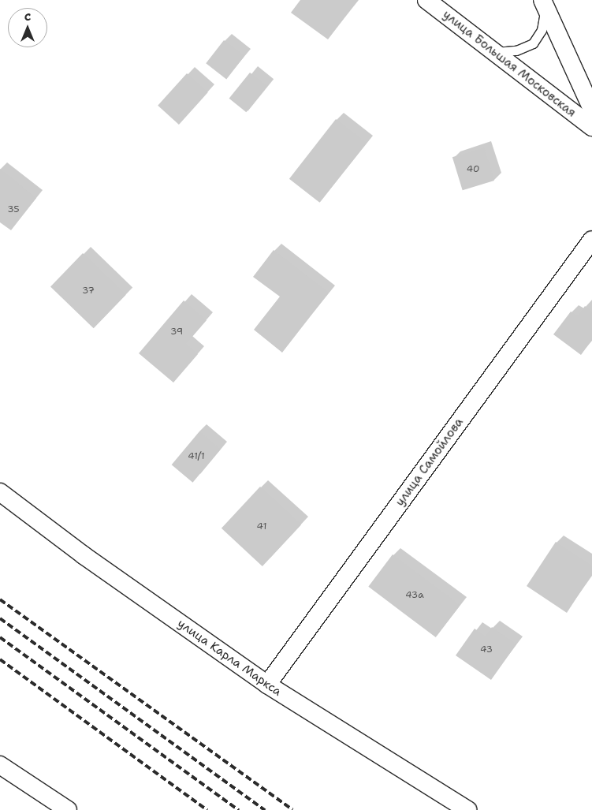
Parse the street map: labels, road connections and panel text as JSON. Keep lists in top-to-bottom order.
{
  "streets": {
    "street": ["улица Большая Московская", "улица Самойлова", "улица Карла Маркса"]
  },
  "crossings": [
    ["улица Самойлова", "улица Карла Маркса"]
  ],
  "house_numbers": [
    "40",
    "35",
    "37",
    "39",
    "41/1",
    "41",
    "43а",
    "43"
  ],
  "north": "top"
}
